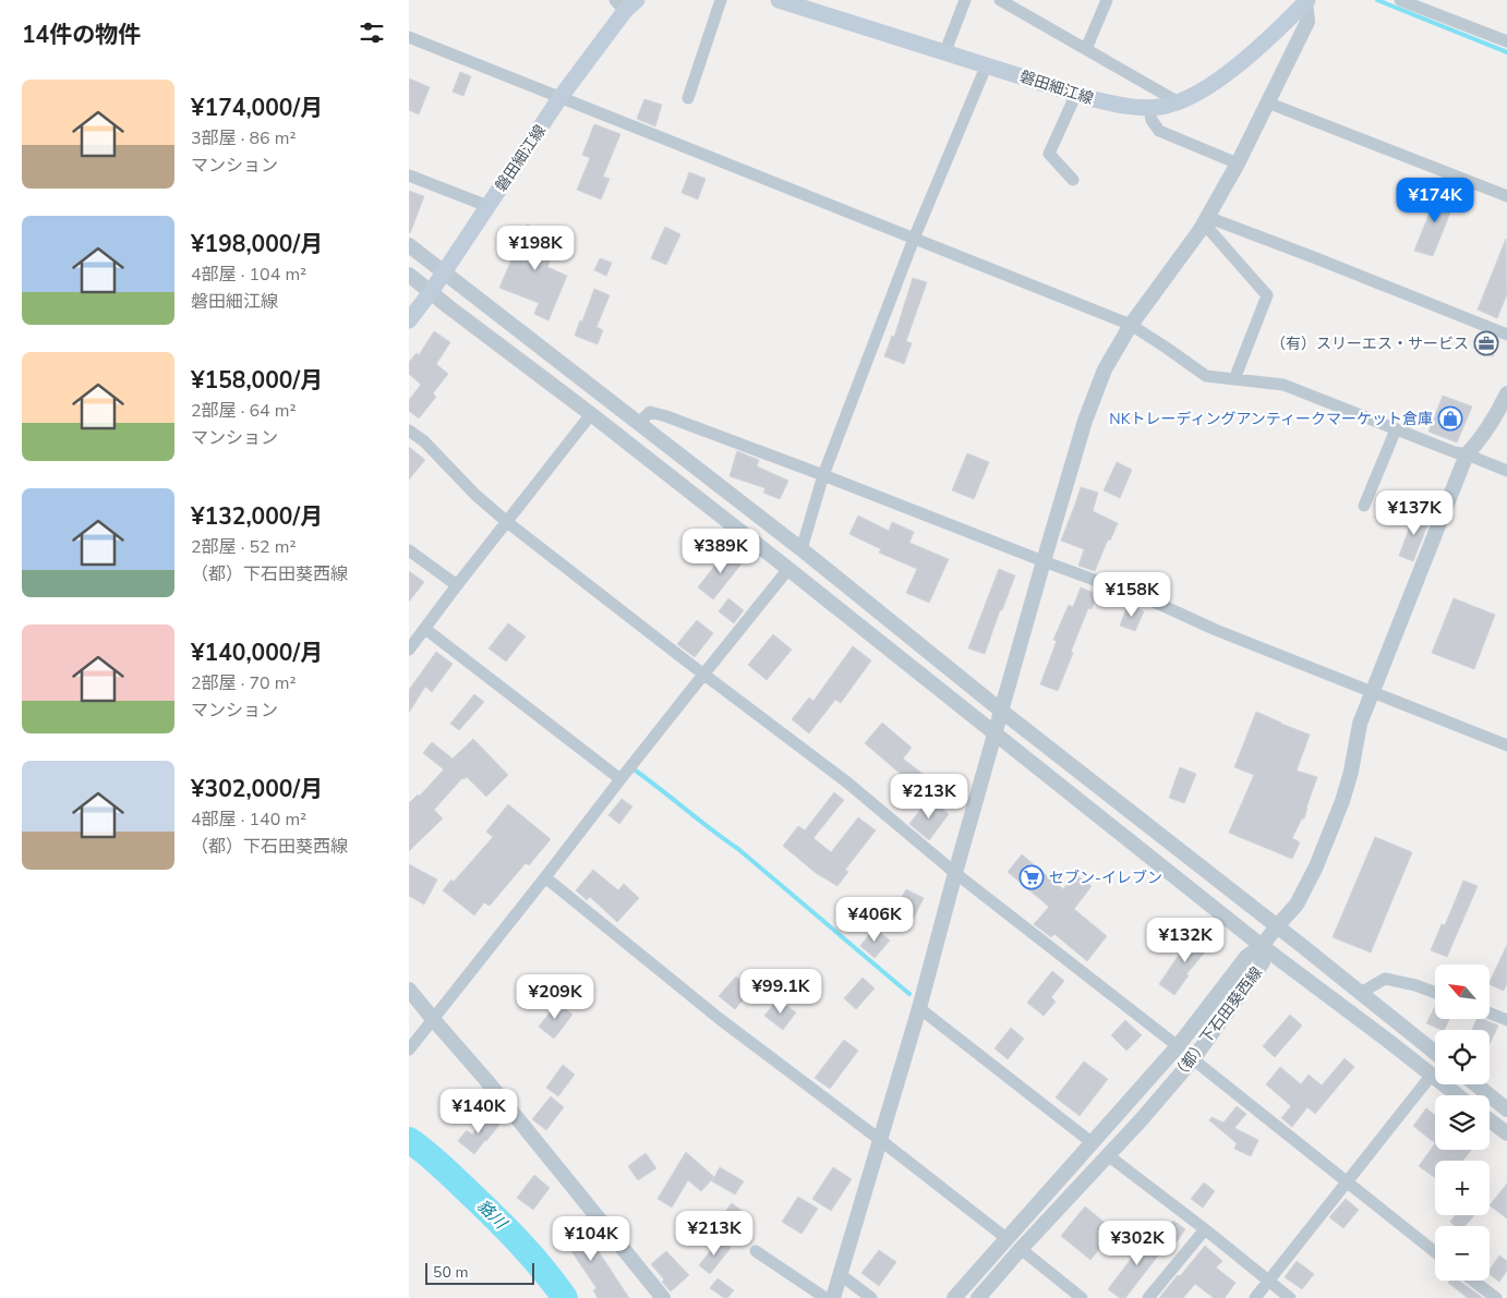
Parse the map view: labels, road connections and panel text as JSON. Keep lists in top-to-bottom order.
{
  "streets": {
    "main road": ["磐田細江線"],
    "street": ["（都）下石田葵西線"]
  },
  "water": ["貉川"],
  "places": {
    "office": ["（有）スリーエス・サービス"],
    "shop": ["NKトレーディングアンティークマーケット倉庫"],
    "supermarket": ["セブン-イレブン"]
  },
  "scale_bar": "50 m",
  "north": "top left",
  "page": {
    "heading": "14件の物件",
    "list": [
      {
        "name": "¥174,000/月",
        "note": "3部屋 · 86 m² · マンション"
      },
      {
        "name": "¥198,000/月",
        "note": "4部屋 · 104 m² · 磐田細江線"
      },
      {
        "name": "¥158,000/月",
        "note": "2部屋 · 64 m² · マンション"
      },
      {
        "name": "¥132,000/月",
        "note": "2部屋 · 52 m² · （都）下石田葵西線"
      },
      {
        "name": "¥140,000/月",
        "note": "2部屋 · 70 m² · マンション"
      },
      {
        "name": "¥302,000/月",
        "note": "4部屋 · 140 m² · （都）下石田葵西線"
      }
    ],
    "price": [
      "¥174K",
      "¥198K",
      "¥137K",
      "¥389K",
      "¥158K",
      "¥213K",
      "¥406K",
      "¥132K",
      "¥99.1K",
      "¥209K",
      "¥140K",
      "¥213K",
      "¥104K",
      "¥302K"
    ],
    "map_buttons": ["+", "−"],
    "scale": "50 m"
  }
}
